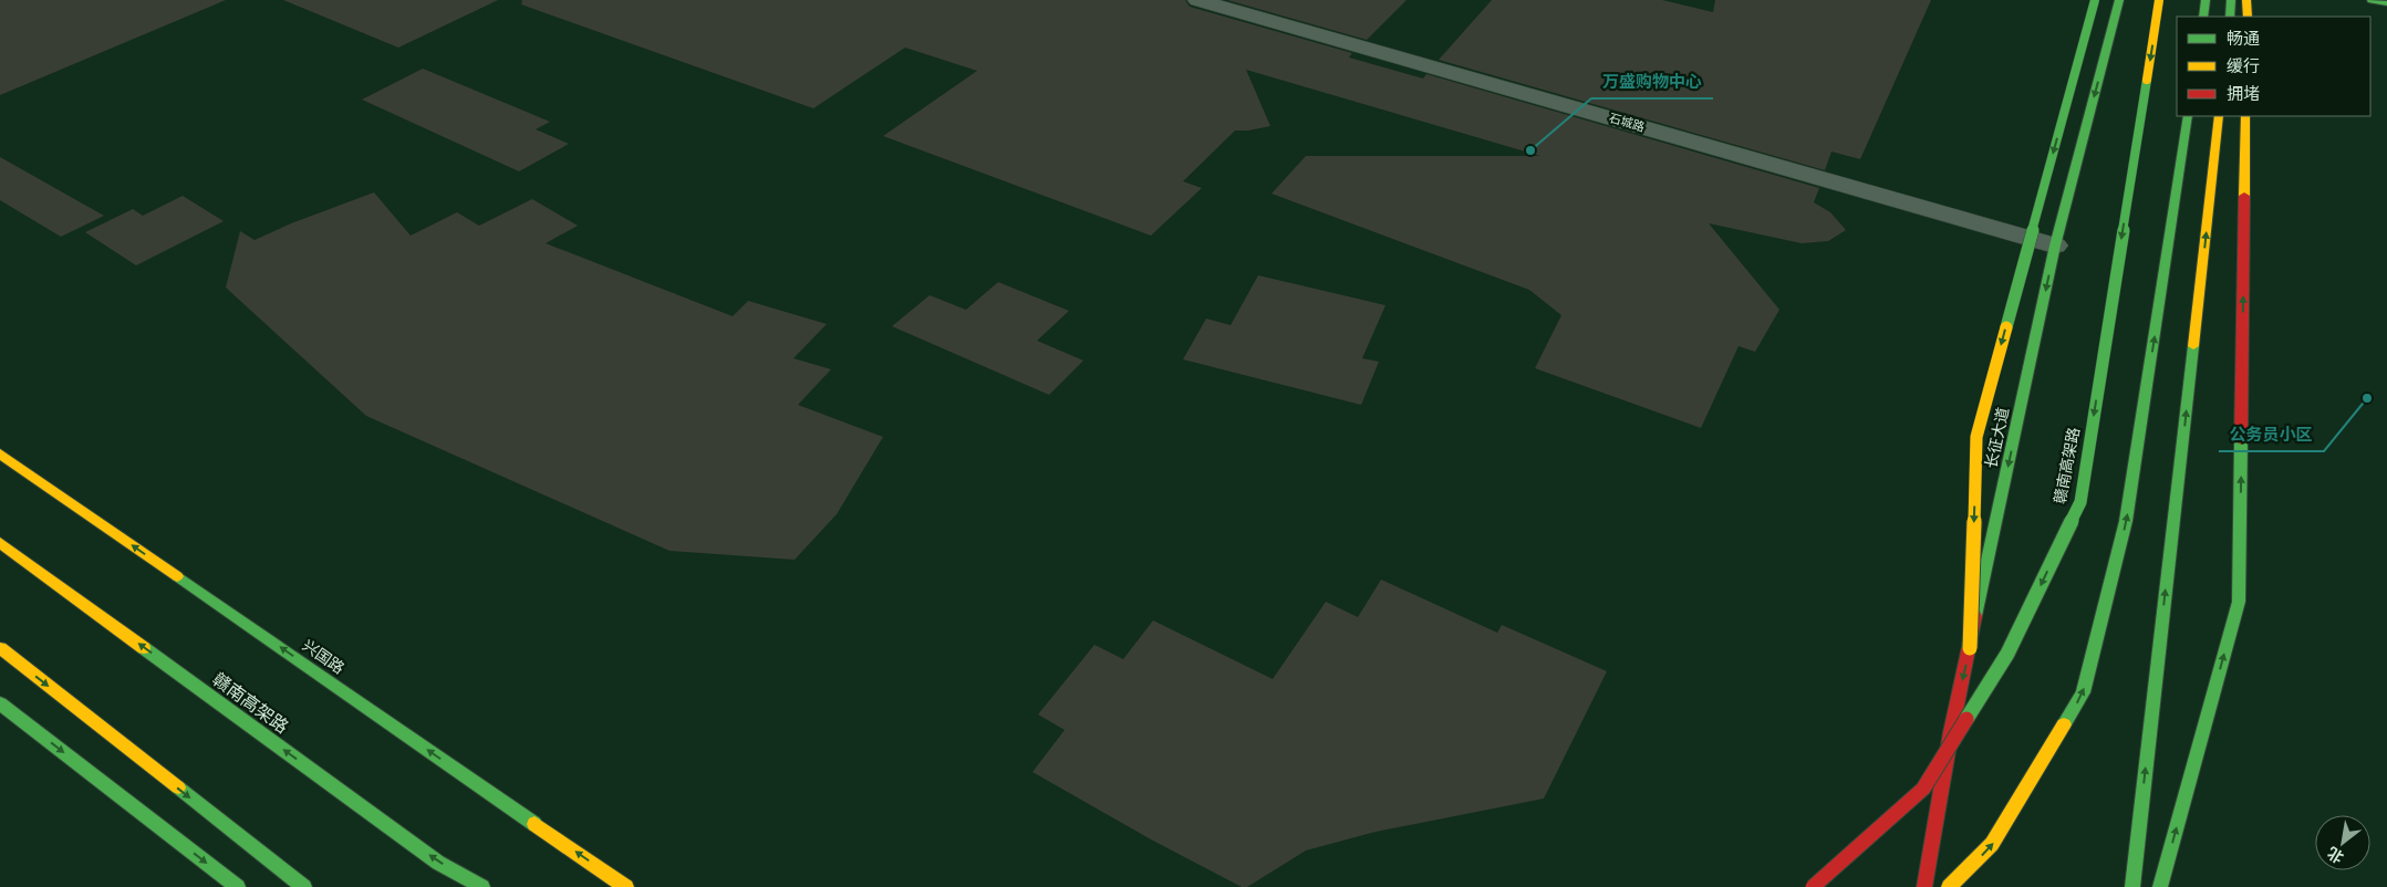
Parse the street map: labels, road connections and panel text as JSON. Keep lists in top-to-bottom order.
{
  "streets": {
    "main road": ["长征大道", "赣南高架路", "兴国路"],
    "street": ["石城路"]
  },
  "crossings": [
    ["石城路", "长征大道"]
  ],
  "one_way": ["兴国路"],
  "places": ["万盛购物中心", "公务员小区"],
  "legend": ["畅通", "缓行", "拥堵"],
  "north": "bottom left"
}
